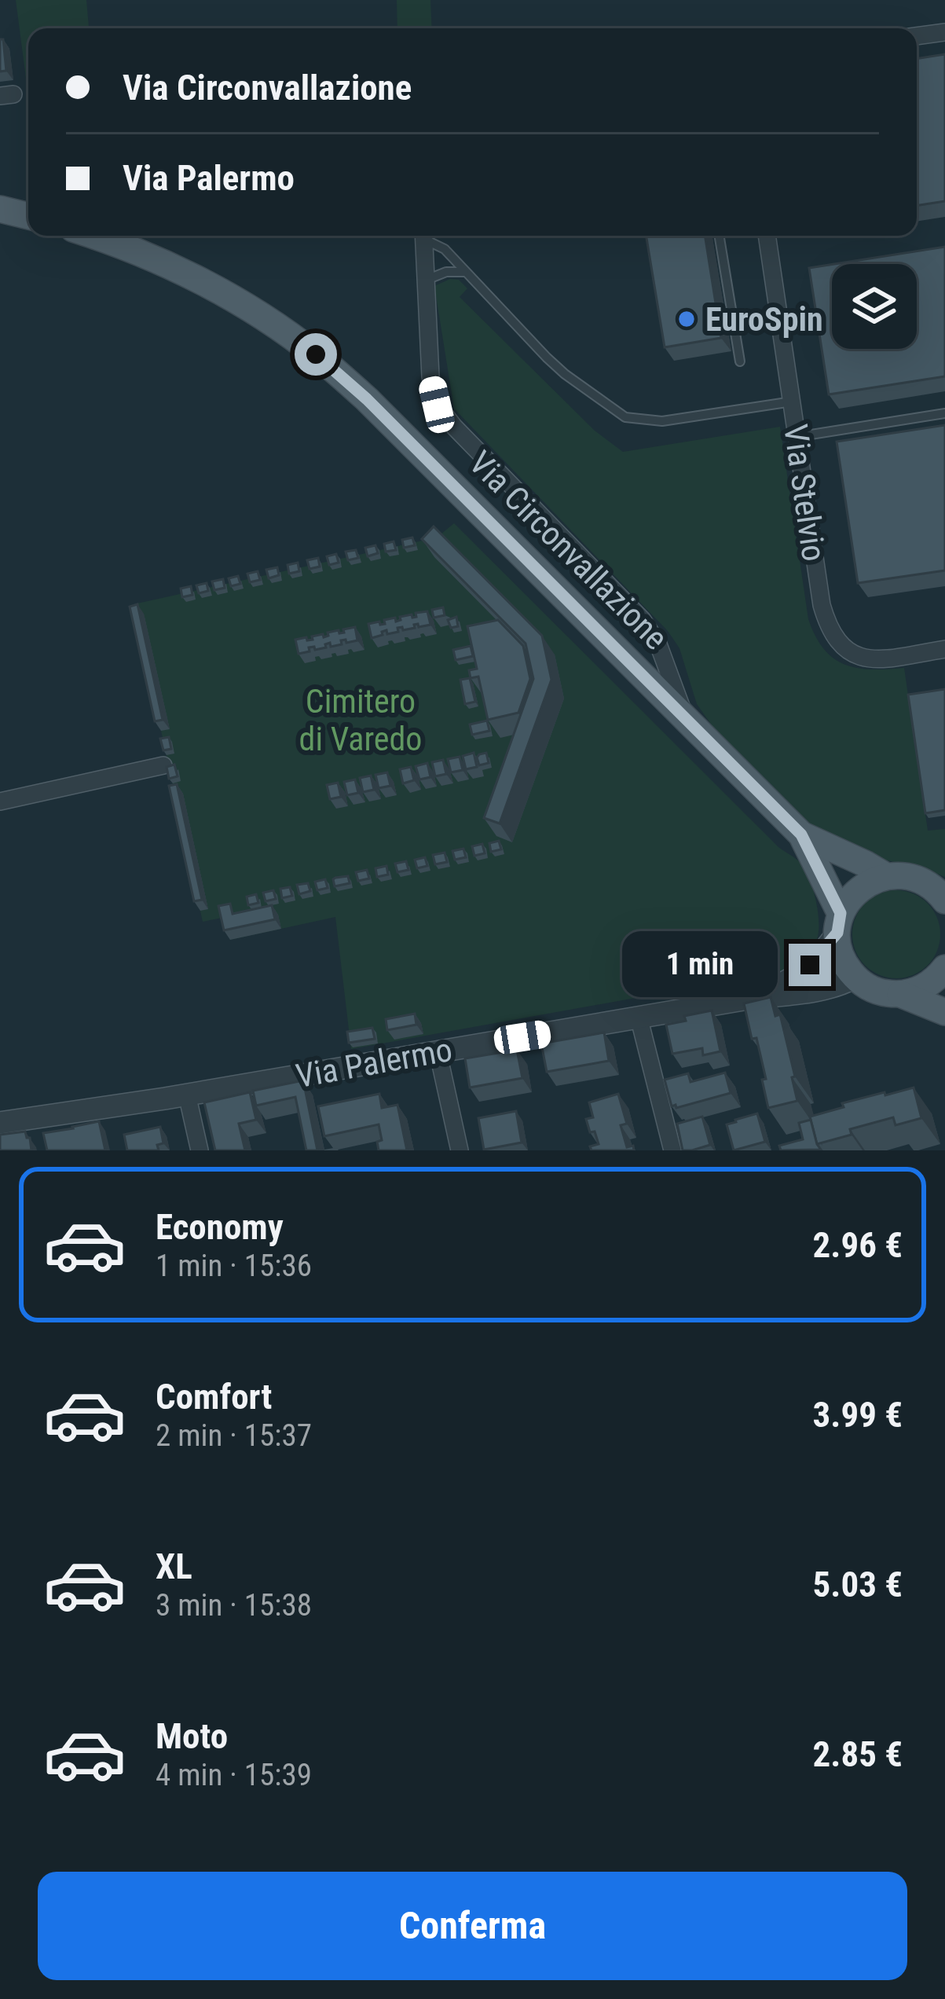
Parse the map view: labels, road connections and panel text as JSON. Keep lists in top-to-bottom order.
{
  "streets": {
    "main road": ["Via Circonvallazione"],
    "street": ["Via Stelvio", "Via Palermo"]
  },
  "crossings": [
    ["Via Circonvallazione", "Via Palermo"]
  ],
  "parks": ["Cimitero di Varedo"],
  "places": ["EuroSpin"],
  "page": {
    "banner": ["Via Circonvallazione", "Via Palermo"],
    "bubble": "1 min",
    "list": [
      {
        "name": "Economy",
        "note": "1 min · 15:36",
        "value": "2.96 €"
      },
      {
        "name": "Comfort",
        "note": "2 min · 15:37",
        "value": "3.99 €"
      },
      {
        "name": "XL",
        "note": "3 min · 15:38",
        "value": "5.03 €"
      },
      {
        "name": "Moto",
        "note": "4 min · 15:39",
        "value": "2.85 €"
      }
    ],
    "buttons": "Conferma"
  }
}
